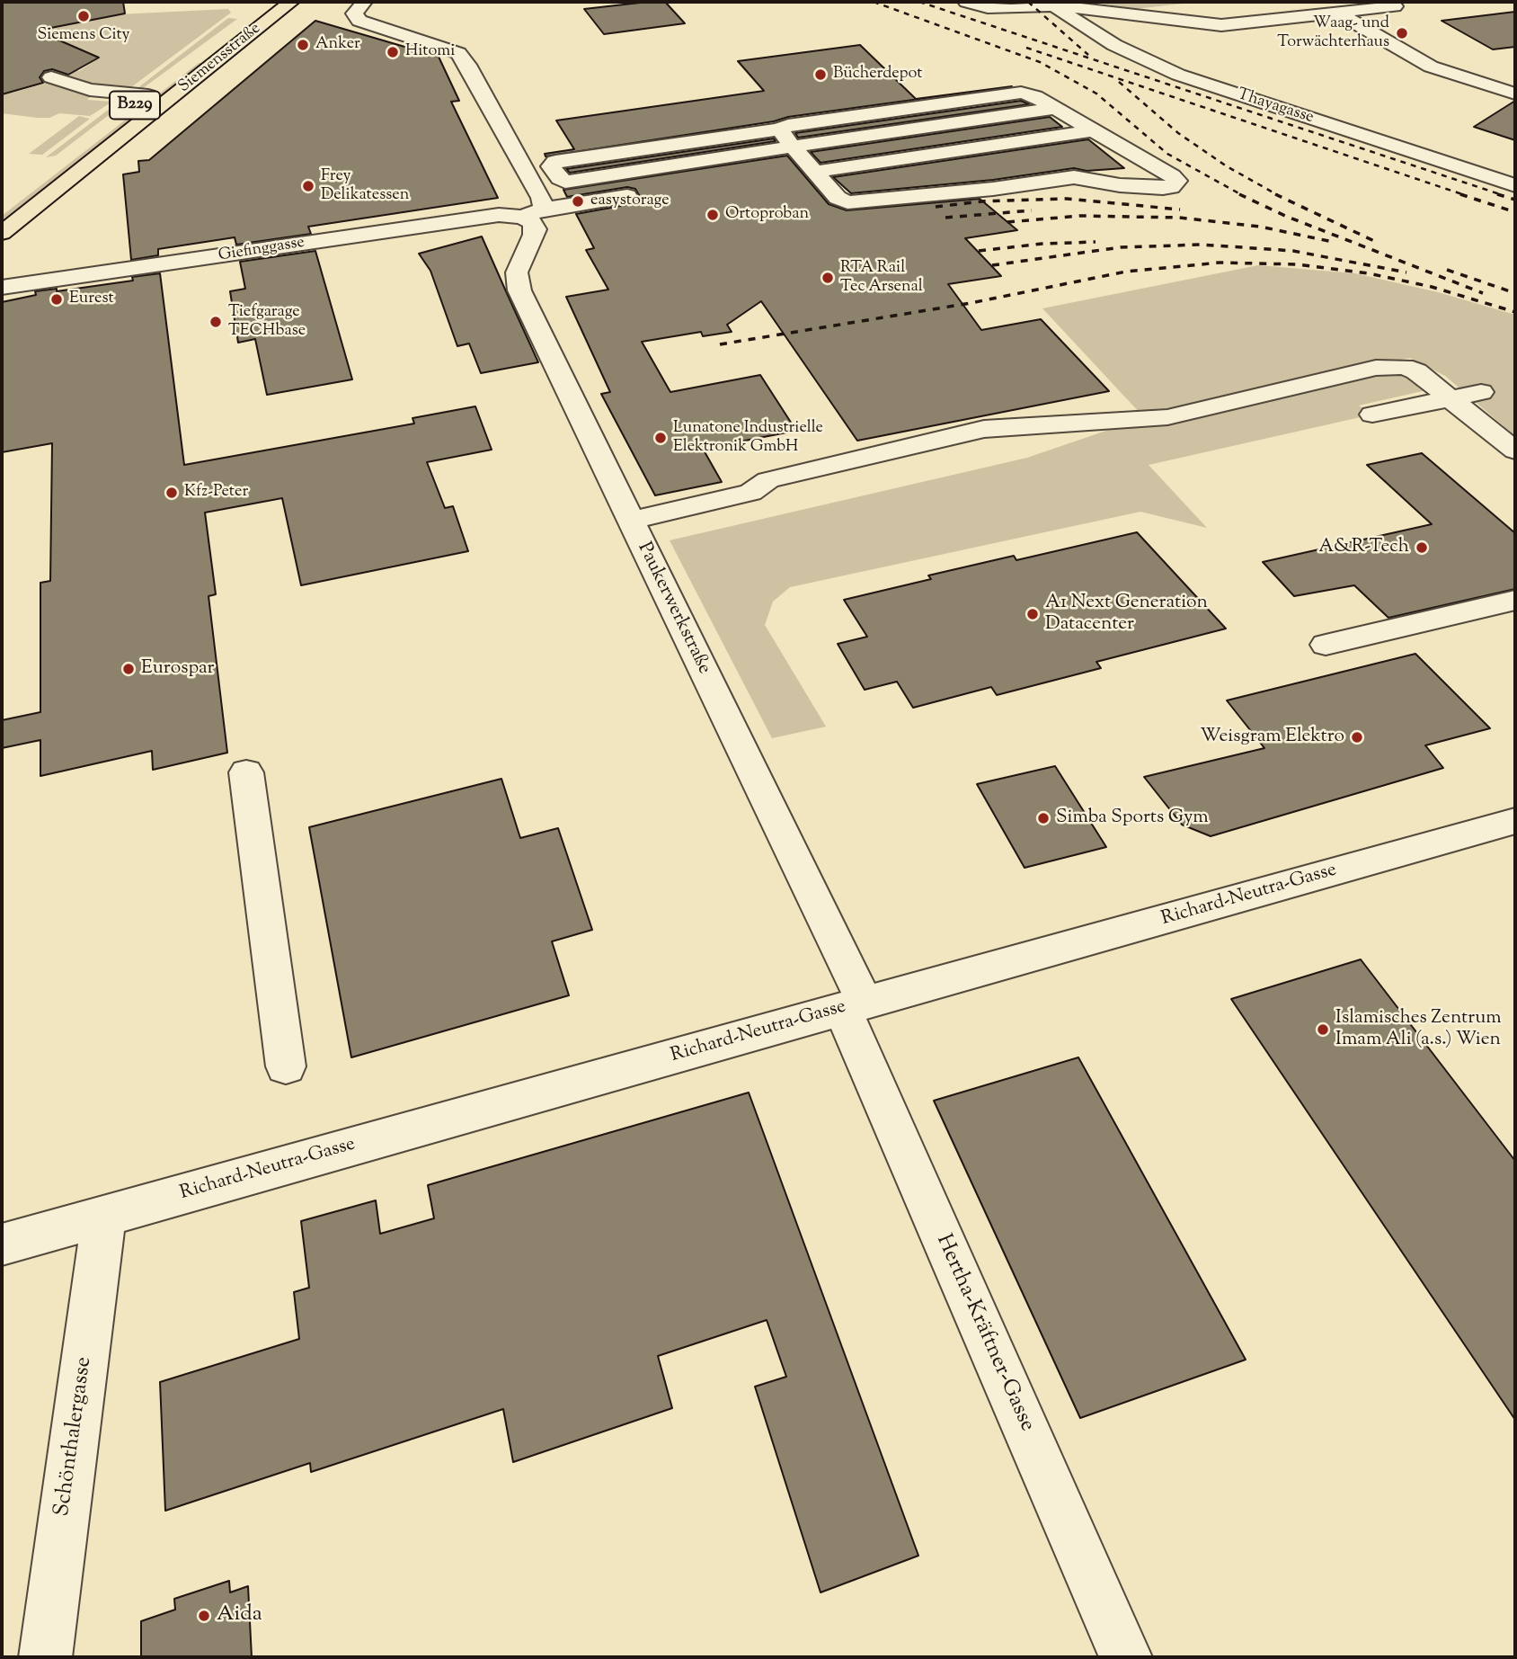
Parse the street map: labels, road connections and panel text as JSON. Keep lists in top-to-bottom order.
{
  "streets": {
    "main road": ["Siemensstraße", "B229"],
    "street": [
      "Thayagasse",
      "Giefinggasse",
      "Paukerwerkstraße",
      "Richard-Neutra-Gasse",
      "Hertha-Kräftner-Gasse",
      "Schönthalergasse"
    ]
  },
  "crossings": [
    ["Giefinggasse", "Paukerwerkstraße"],
    ["Paukerwerkstraße", "Richard-Neutra-Gasse"],
    ["Paukerwerkstraße", "Hertha-Kräftner-Gasse"],
    ["Richard-Neutra-Gasse", "Hertha-Kräftner-Gasse"],
    ["Richard-Neutra-Gasse", "Schönthalergasse"]
  ],
  "places": [
    "Siemens City",
    "Waag- und Torwächterhaus",
    "Anker",
    "Hitomi",
    "Bücherdepot",
    "Frey Delikatessen",
    "easystorage",
    "Ortoproban",
    "RTA Rail Tec Arsenal",
    "Eurest",
    "Tiefgarage TECHbase",
    "Lunatone Industrielle Elektronik GmbH",
    "Kfz-Peter",
    "A&R-Tech",
    "A1 Next Generation Datacenter",
    "Eurospar",
    "Weisgram Elektro",
    "Simba Sports Gym",
    "Islamisches Zentrum Imam Ali (a.s.) Wien",
    "Aida"
  ]
}
